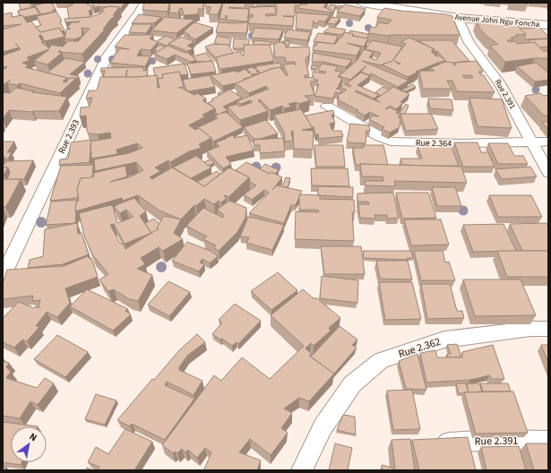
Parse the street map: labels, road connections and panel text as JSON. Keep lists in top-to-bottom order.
{
  "streets": {
    "main road": ["Avenue John Ngu Foncha"],
    "street": [
      "Rue 2.391",
      "Rue 2.393",
      "Rue 2.364",
      "Rue 2.362"
    ]
  },
  "crossings": [
    ["Avenue John Ngu Foncha", "Rue 2.391"],
    ["Rue 2.391", "Rue 2.364"]
  ],
  "north": "top right"
}
